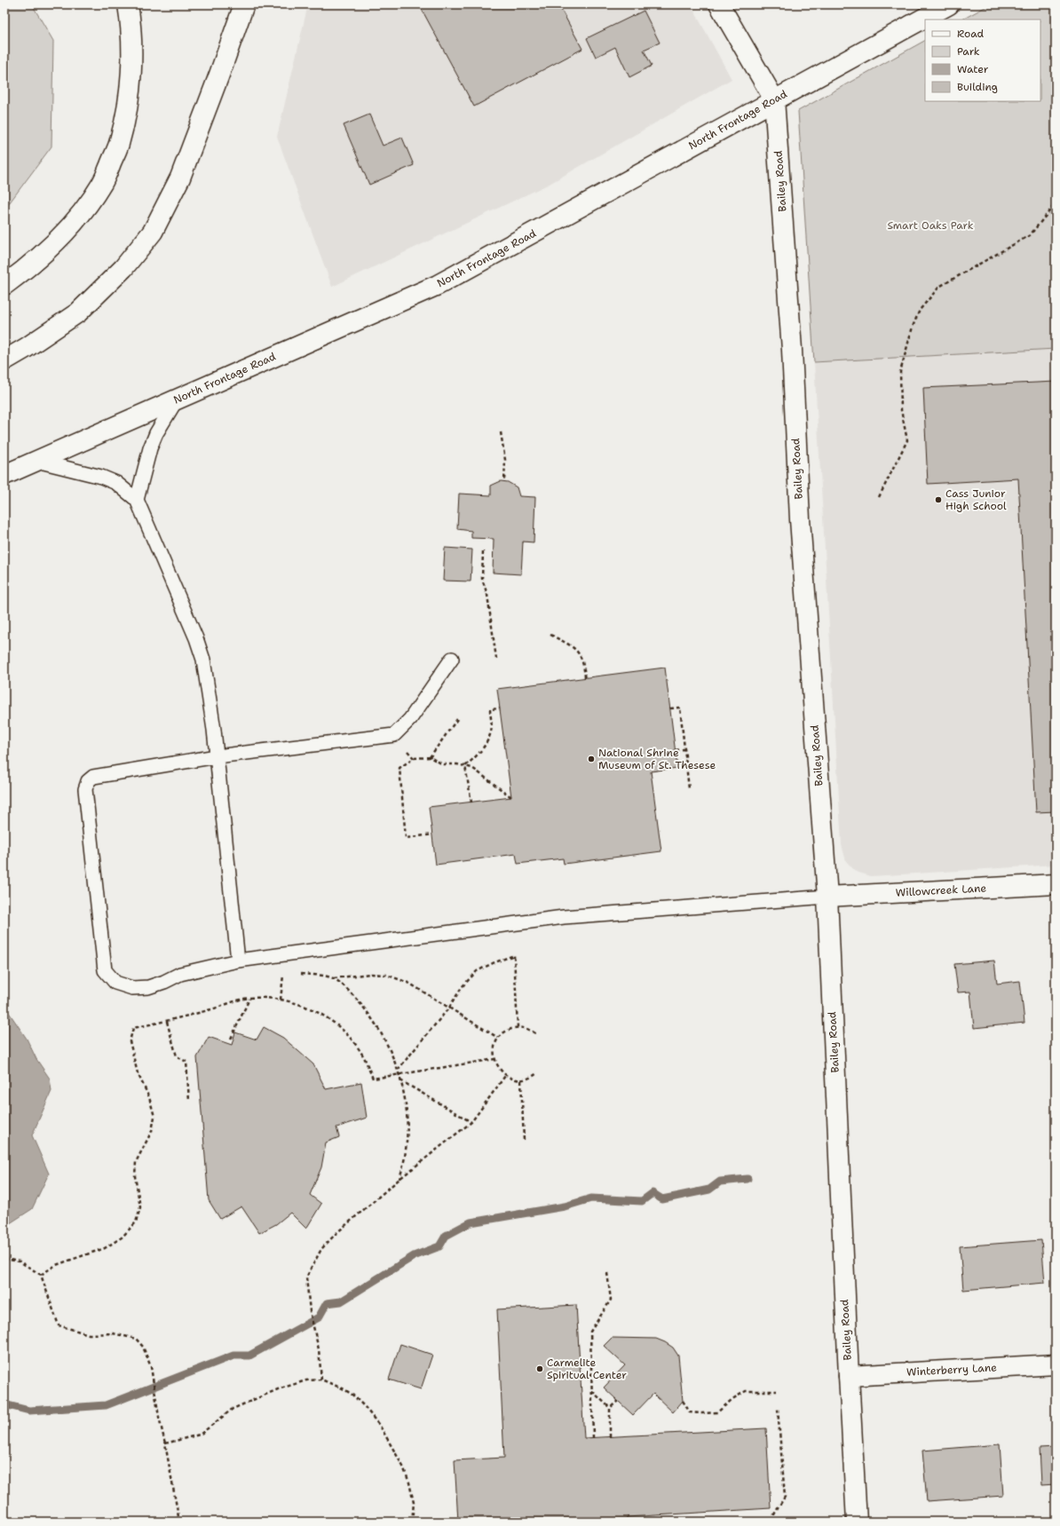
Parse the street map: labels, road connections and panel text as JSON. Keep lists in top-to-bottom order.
{
  "streets": {
    "main road": [
      "North Frontage Road",
      "Bailey Road",
      "Willowcreek Lane",
      "Winterberry Lane"
    ]
  },
  "crossings": [
    ["North Frontage Road", "Bailey Road"],
    ["Bailey Road", "Willowcreek Lane"],
    ["Bailey Road", "Winterberry Lane"]
  ],
  "parks": ["Smart Oaks Park"],
  "places": ["Cass Junior High School", "National Shrine Museum of St. Thesese", "Carmelite Spiritual Center"],
  "legend": [
    "Road",
    "Park",
    "Water",
    "Building"
  ]
}
